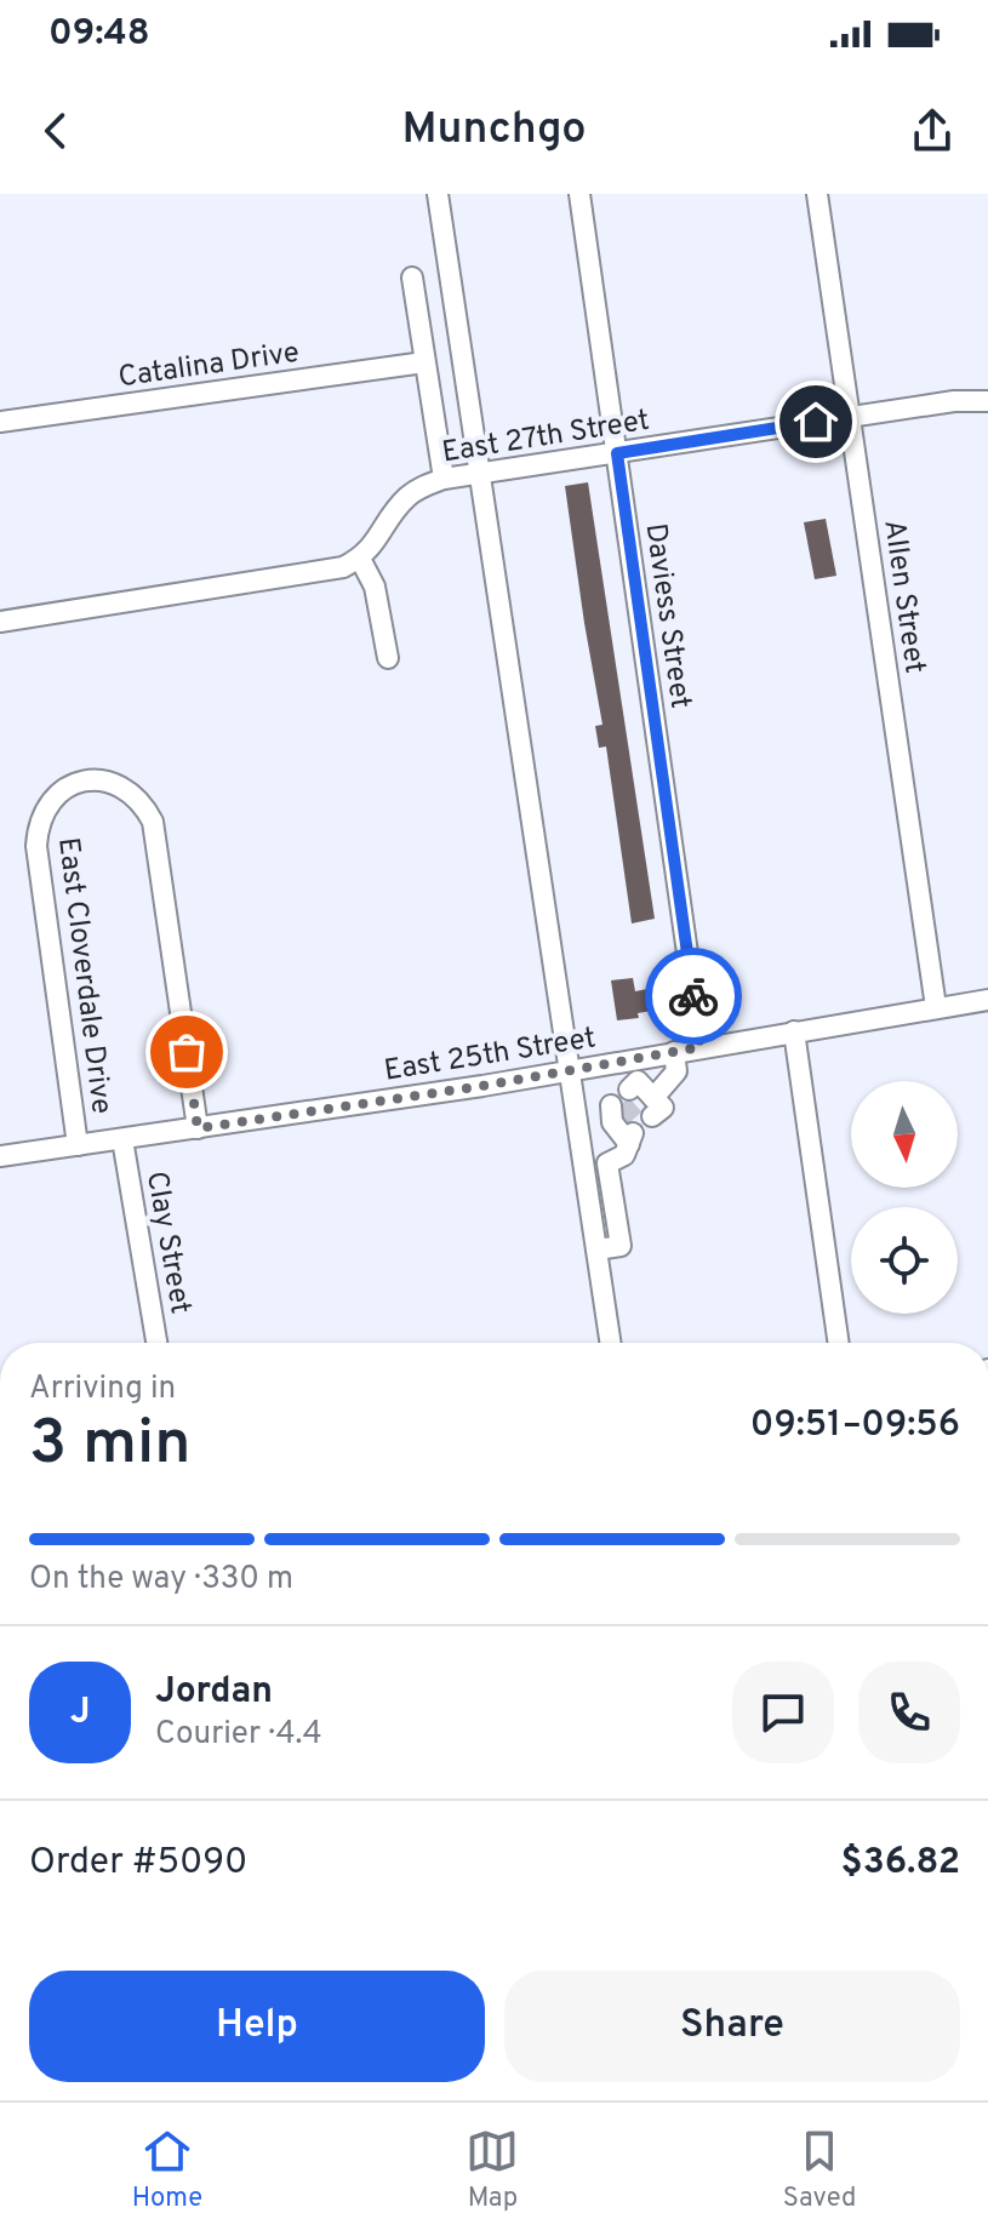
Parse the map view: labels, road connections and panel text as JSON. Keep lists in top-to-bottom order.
{
  "streets": {
    "street": [
      "Catalina Drive",
      "East 27th Street",
      "Allen Street",
      "Daviess Street",
      "East Cloverdale Drive",
      "East 25th Street",
      "Clay Street"
    ]
  },
  "crossings": [
    ["East 27th Street", "Allen Street"],
    ["East 27th Street", "Daviess Street"],
    ["Allen Street", "East 25th Street"],
    ["Daviess Street", "East 25th Street"],
    ["East Cloverdale Drive", "East 25th Street"],
    ["East 25th Street", "Clay Street"]
  ],
  "north": "bottom",
  "page": {
    "status": "09:48",
    "header": "Munchgo",
    "heading": ["3 min", "Arriving in", "09:51–09:56"],
    "panel": [
      "Jordan",
      "Courier · 4.4",
      "Order #5090",
      "$36.82"
    ],
    "bar": "On the way · 330 m",
    "round": "J",
    "buttons": ["Help", "Share"],
    "tabs": ["Home", "Map", "Saved"]
  }
}
